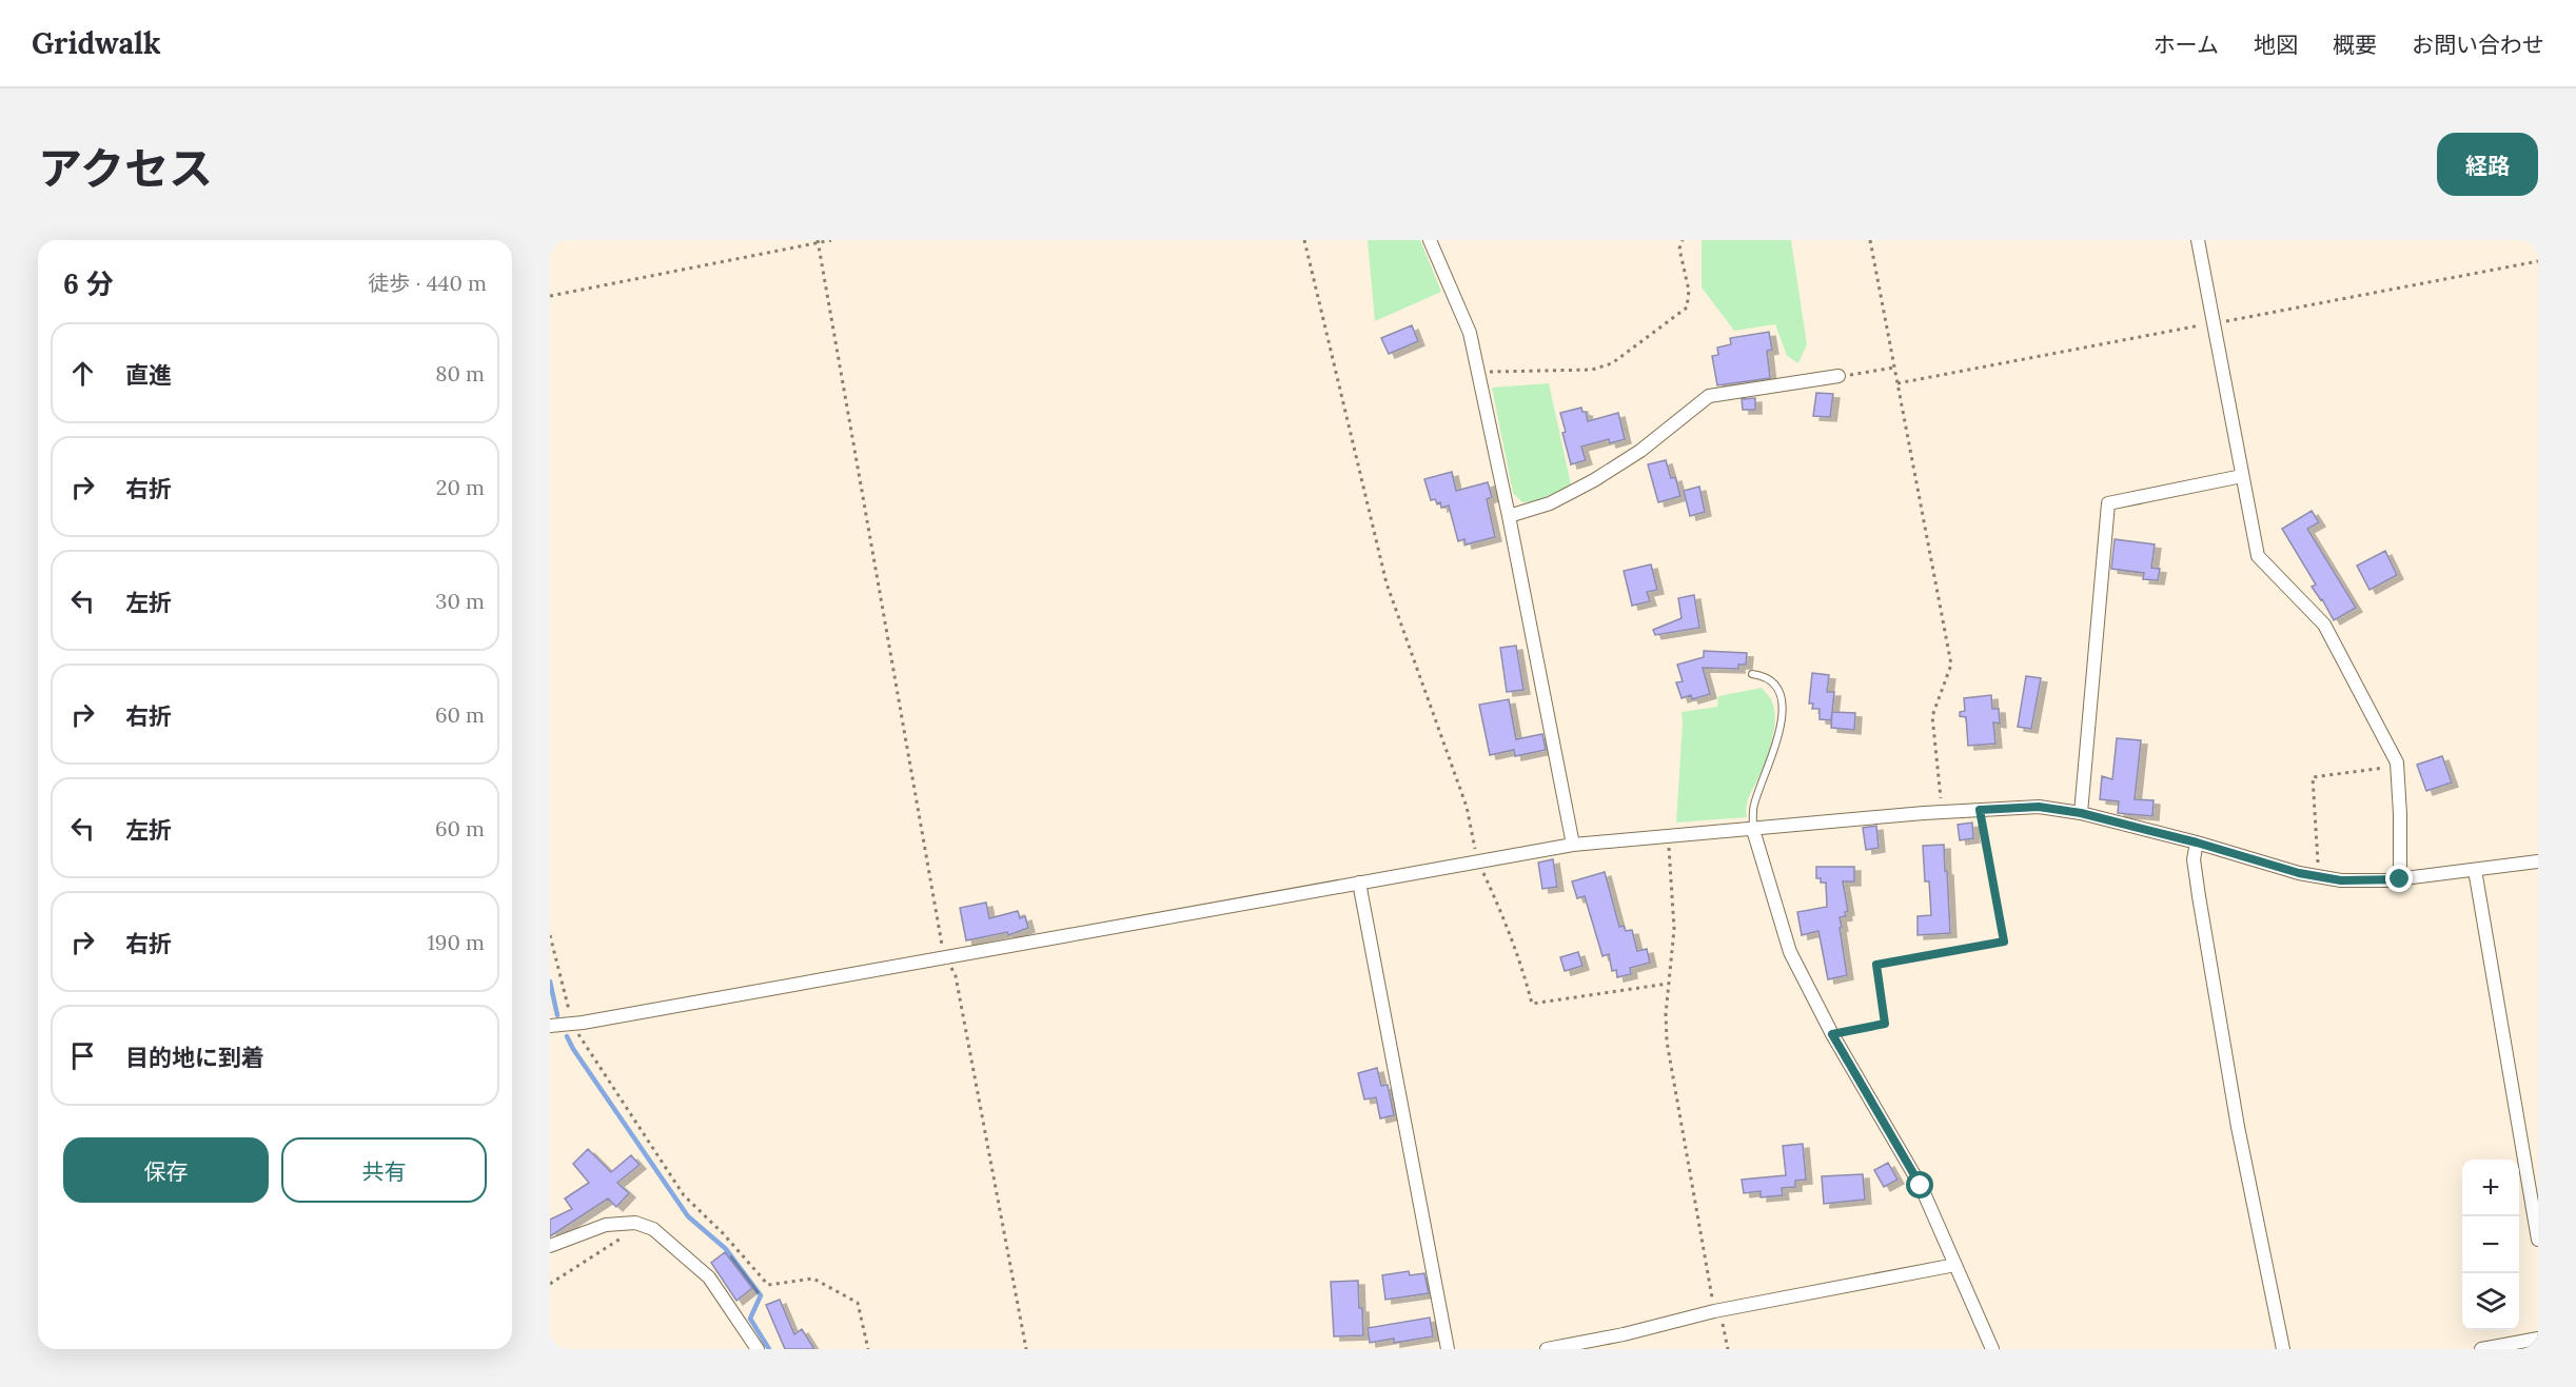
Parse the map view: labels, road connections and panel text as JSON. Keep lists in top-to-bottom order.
{
  "page": {
    "header": "Gridwalk",
    "nav": [
      "ホーム",
      "地図",
      "概要",
      "お問い合わせ"
    ],
    "title": "アクセス",
    "buttons": [
      "経路",
      ["保存", "共有"]
    ],
    "heading": ["6 分", "徒歩 · 440 m"],
    "list": [
      ["直進", "80 m"],
      ["右折", "20 m"],
      ["左折", "30 m"],
      ["右折", "60 m"],
      ["左折", "60 m"],
      ["右折", "190 m"],
      "目的地に到着"
    ],
    "map_buttons": ["+", "−"]
  }
}
